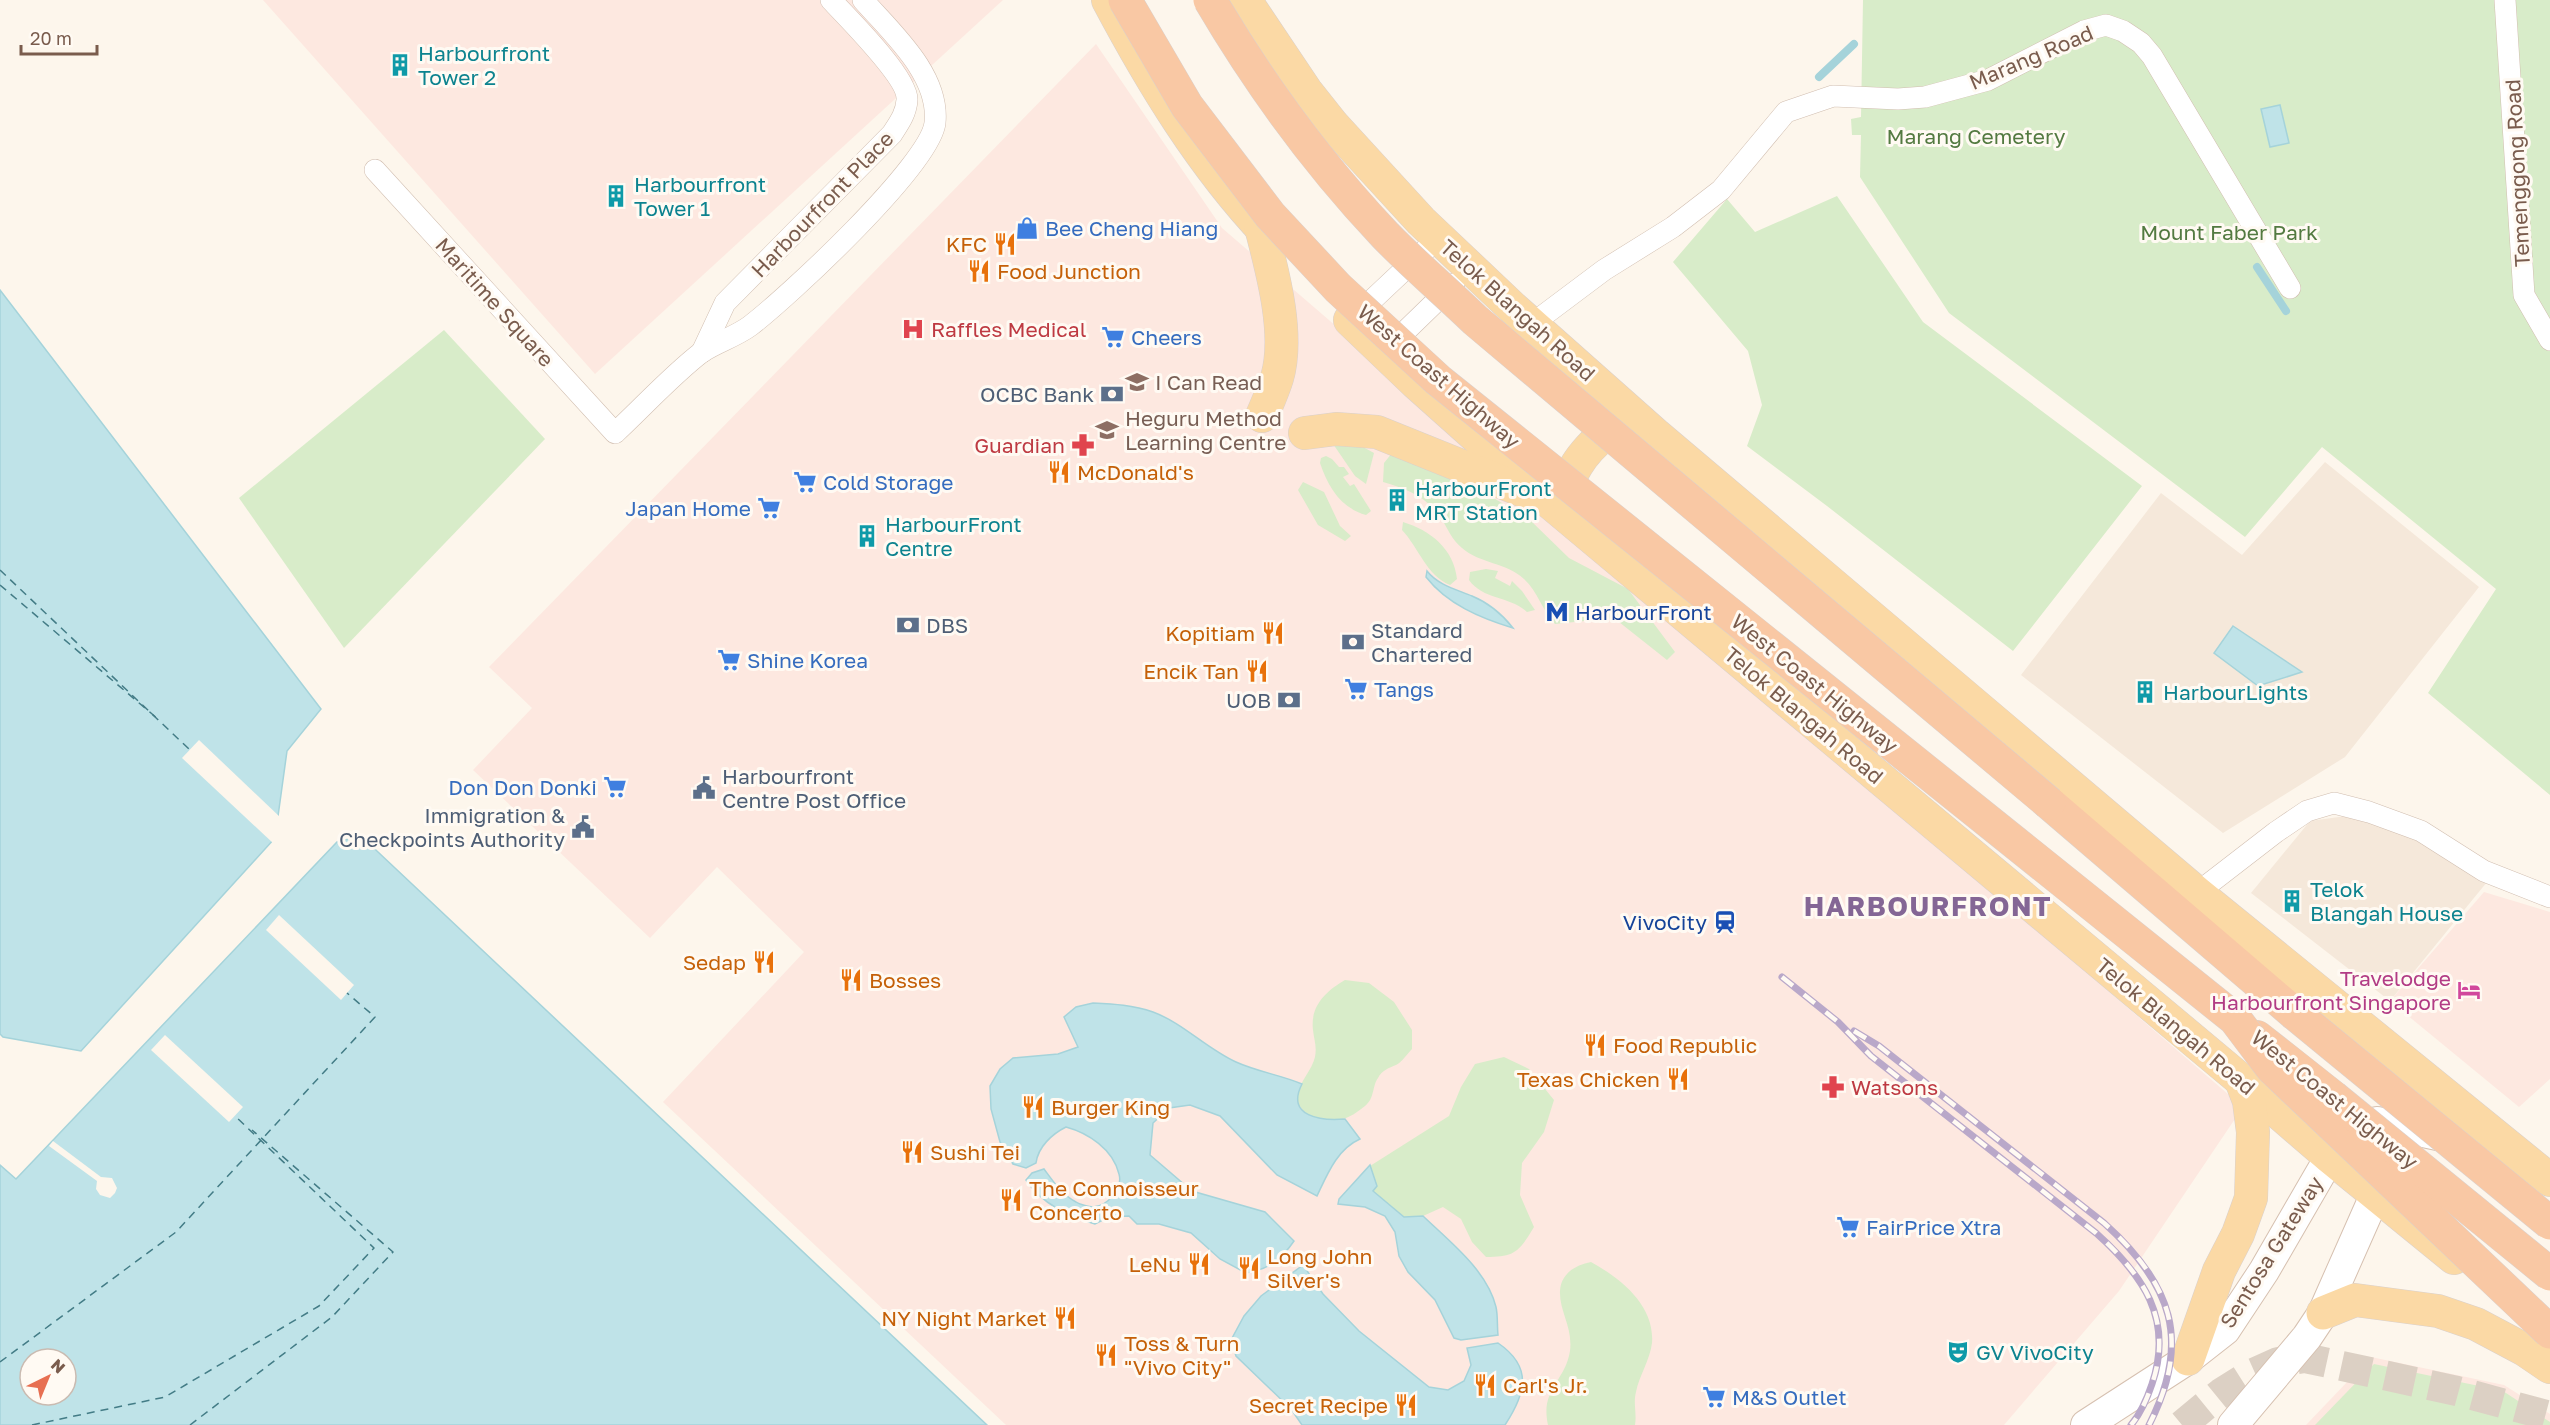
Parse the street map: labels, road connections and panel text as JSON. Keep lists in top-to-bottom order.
{
  "streets": {
    "highway": ["West Coast Highway"],
    "main road": ["Telok Blangah Road", "Sentosa Gateway"],
    "street": [
      "Marang Road",
      "Temenggong Road",
      "Harbourfront Place",
      "Maritime Square"
    ]
  },
  "crossings": [
    ["Marang Road", "Telok Blangah Road"],
    ["Harbourfront Place", "Maritime Square"],
    ["Telok Blangah Road", "Sentosa Gateway"]
  ],
  "districts": ["HARBOURFRONT"],
  "parks": ["Marang Cemetery", "Mount Faber Park"],
  "places": {
    "building": [
      "Harbourfront Tower 2",
      "Harbourfront Tower 1",
      "HarbourFront MRT Station",
      "HarbourFront Centre",
      "HarbourLights",
      "Telok Blangah House"
    ],
    "shop": ["Bee Cheng Hiang"],
    "restaurant": [
      "KFC",
      "Food Junction",
      "McDonald's",
      "Kopitiam",
      "Encik Tan",
      "Sedap",
      "Bosses",
      "Food Republic",
      "Texas Chicken",
      "Burger King",
      "Sushi Tei",
      "The Connoisseur Concerto",
      "LeNu",
      "Long John Silver's",
      "NY Night Market",
      "Toss & Turn \"Vivo City\"",
      "Carl's Jr.",
      "Secret Recipe"
    ],
    "hospital": ["Raffles Medical"],
    "supermarket": [
      "Cheers",
      "Cold Storage",
      "Japan Home",
      "Shine Korea",
      "Tangs",
      "Don Don Donki",
      "FairPrice Xtra",
      "M&S Outlet"
    ],
    "school or university": ["I Can Read", "Heguru Method Learning Centre"],
    "bank": [
      "OCBC Bank",
      "DBS",
      "Standard Chartered",
      "UOB"
    ],
    "pharmacy": ["Guardian", "Watsons"],
    "metro station": ["HarbourFront"],
    "public building": ["Harbourfront Centre Post Office", "Immigration & Checkpoints Authority"],
    "station": ["VivoCity"],
    "hotel": ["Travelodge Harbourfront Singapore"],
    "theatre": ["GV VivoCity"]
  },
  "scale_bar": "20 m",
  "north": "top right"
}
